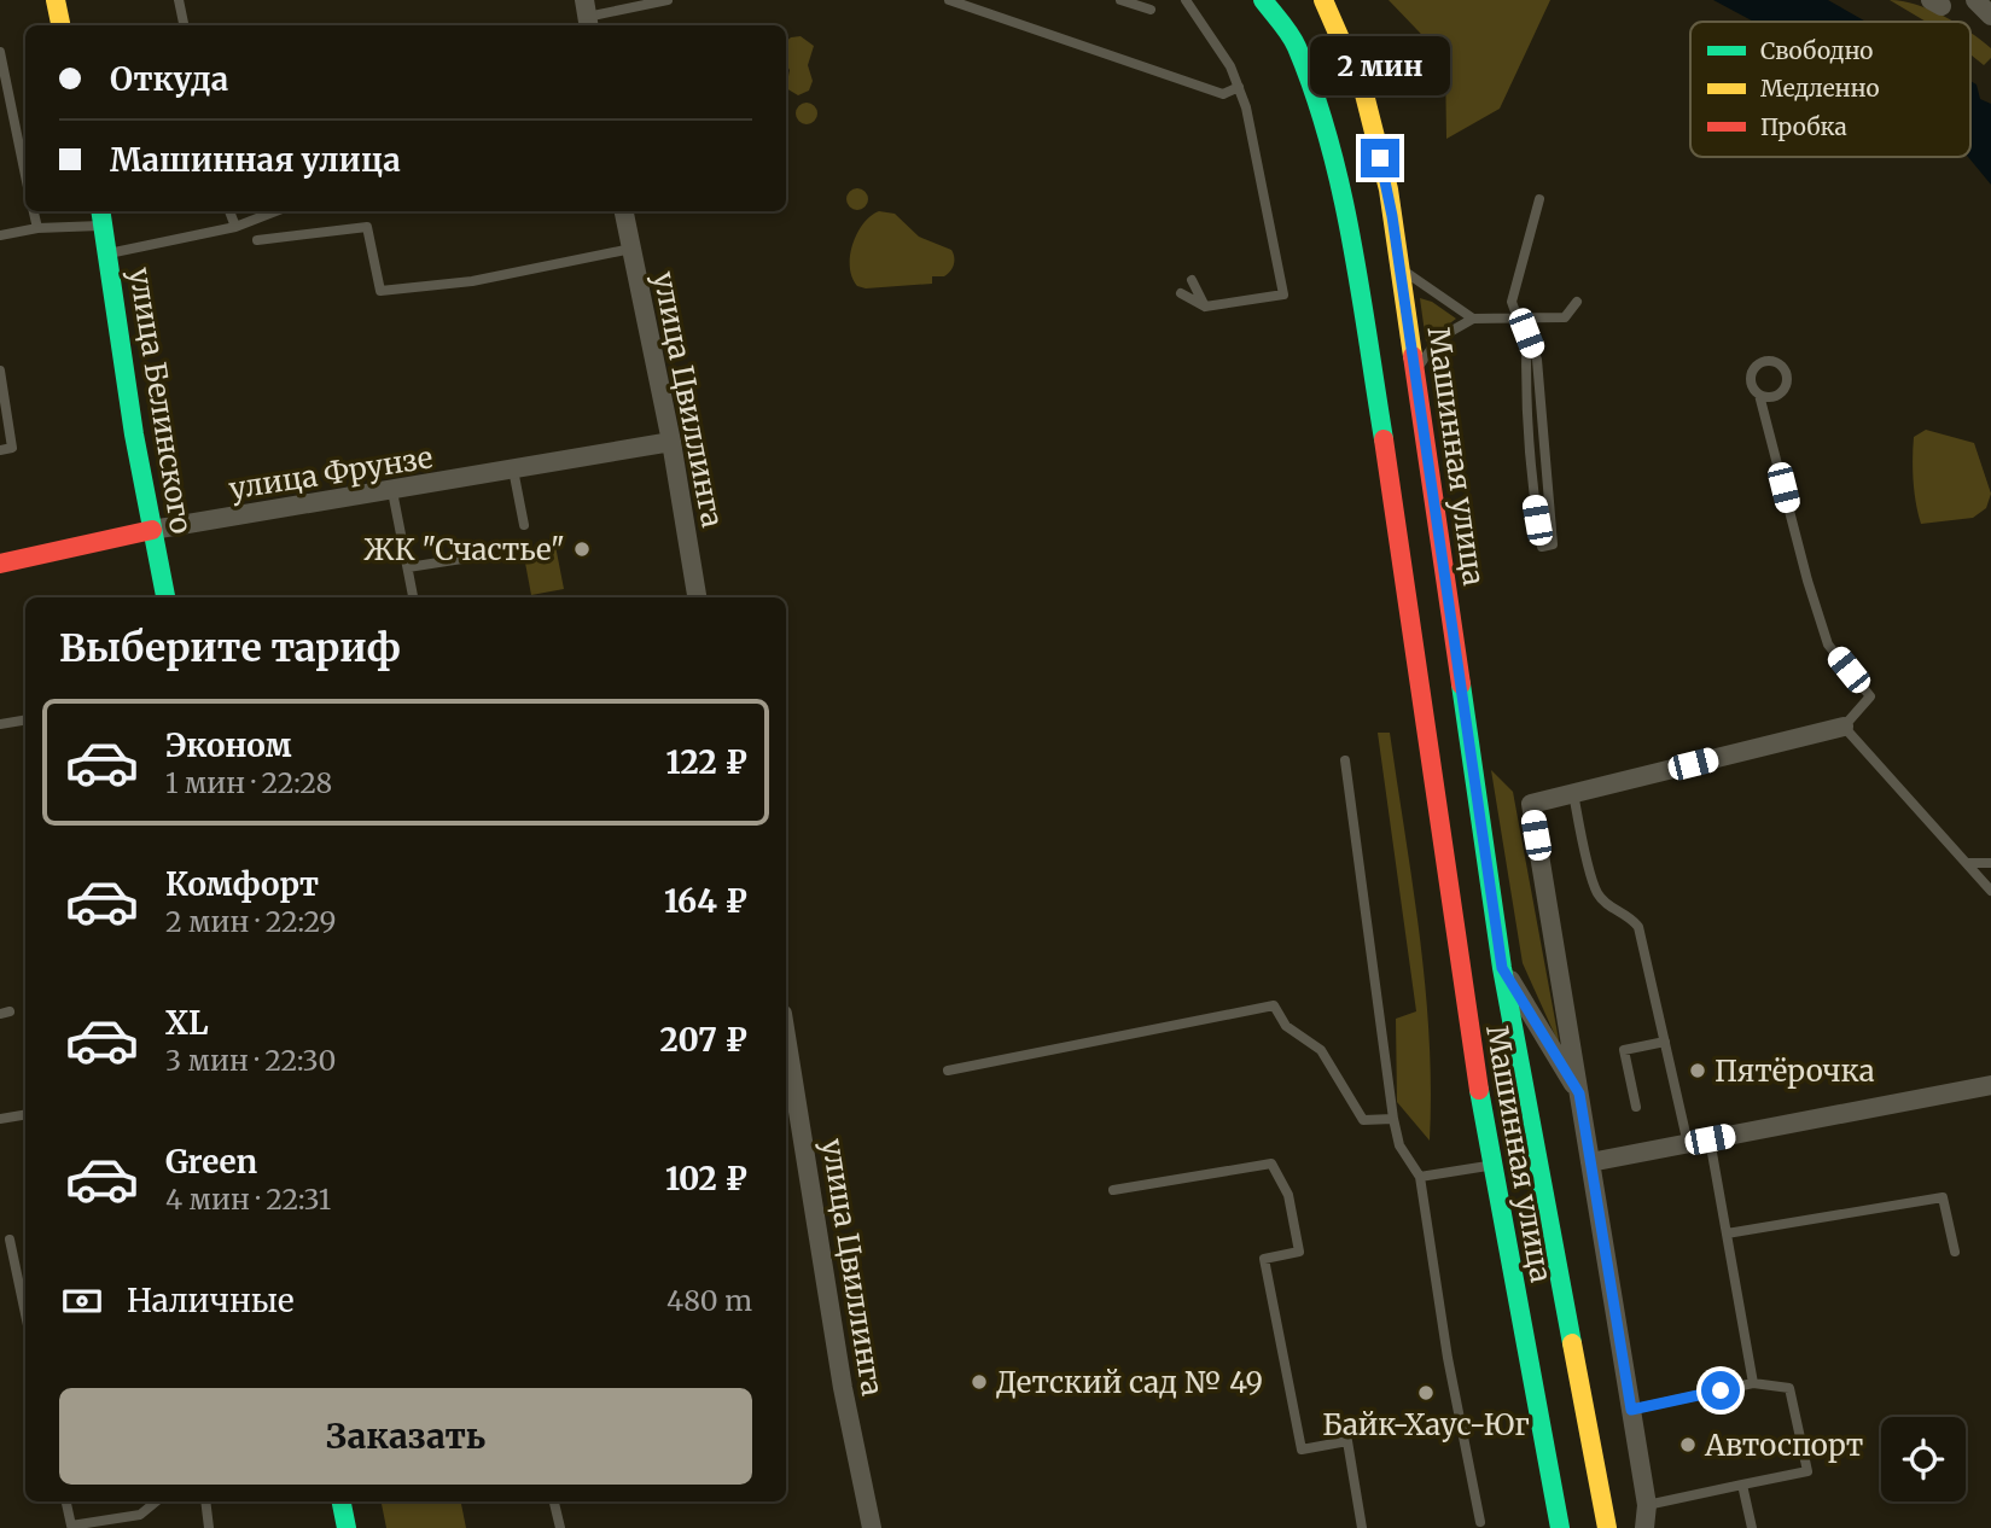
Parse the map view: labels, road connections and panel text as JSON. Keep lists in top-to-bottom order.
{
  "streets": {
    "main road": ["улица Белинского", "Машинная улица", "улица Фрунзе"],
    "street": ["улица Цвиллинга"]
  },
  "crossings": [
    ["улица Цвиллинга", "улица Фрунзе"],
    ["улица Белинского", "улица Фрунзе"]
  ],
  "places": [
    "ЖК \"Счастье\"",
    "Пятёрочка",
    "Детский сад № 49",
    "Байк-Хаус-Юг",
    "Автоспорт"
  ],
  "legend": ["Свободно", "Медленно", "Пробка"],
  "page": {
    "banner": ["Откуда", "Машинная улица"],
    "bubble": "2 мин",
    "heading": "Выберите тариф",
    "list": [
      {
        "name": "Эконом",
        "note": "1 мин · 22:28",
        "value": "122 ₽"
      },
      {
        "name": "Комфорт",
        "note": "2 мин · 22:29",
        "value": "164 ₽"
      },
      {
        "name": "XL",
        "note": "3 мин · 22:30",
        "value": "207 ₽"
      },
      {
        "name": "Green",
        "note": "4 мин · 22:31",
        "value": "102 ₽"
      }
    ],
    "pay": ["Наличные", "480 m"],
    "buttons": "Заказать"
  }
}
